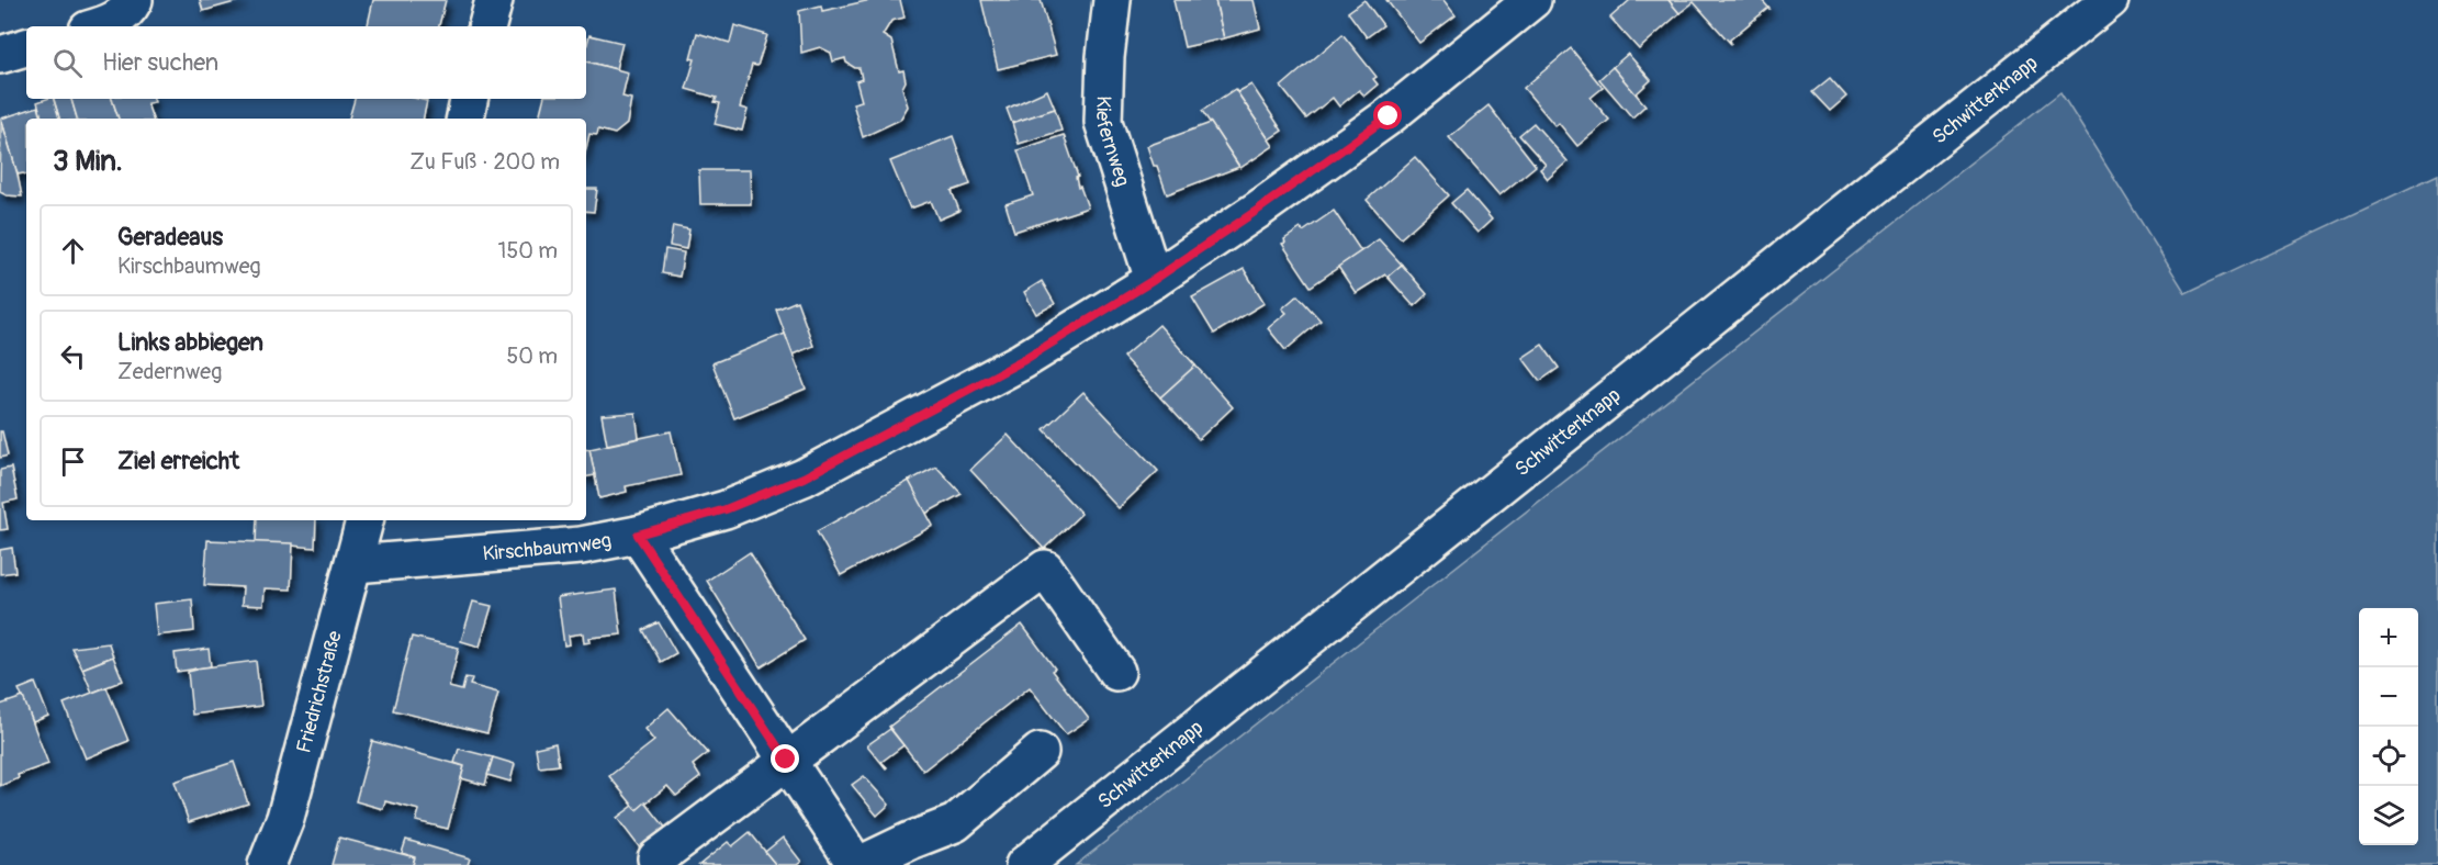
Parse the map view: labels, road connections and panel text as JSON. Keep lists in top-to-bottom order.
{
  "streets": {
    "street": [
      "Schwitterknapp",
      "Kiefernweg",
      "Kirschbaumweg",
      "Friedrichstraße"
    ]
  },
  "crossings": [
    ["Kiefernweg", "Kirschbaumweg"],
    ["Kirschbaumweg", "Friedrichstraße"]
  ],
  "page": {
    "search": "Hier suchen",
    "heading": ["3 Min.", "Zu Fuß · 200 m"],
    "list": [
      ["Geradeaus", "Kirschbaumweg", "150 m"],
      ["Links abbiegen", "Zedernweg", "50 m"],
      "Ziel erreicht"
    ],
    "map_buttons": ["+", "−"]
  }
}
